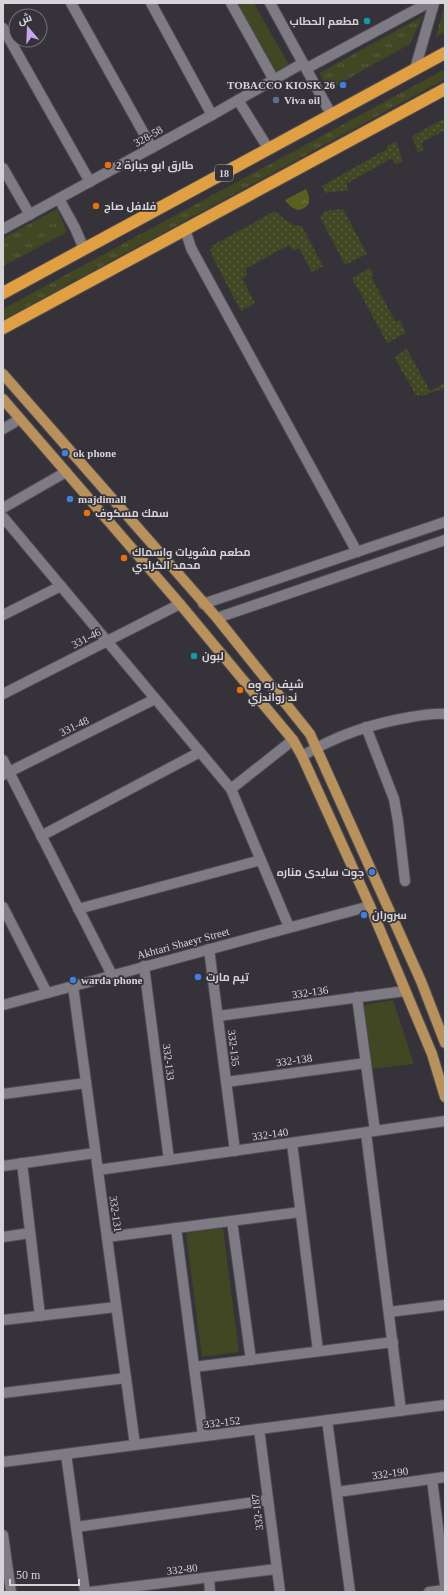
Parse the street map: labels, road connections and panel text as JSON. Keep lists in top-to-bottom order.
{
  "streets": {
    "highway": ["18"],
    "street": [
      "328-58",
      "331-46",
      "331-48",
      "Akhtari Shaeyr Street",
      "332-136",
      "332-135",
      "332-138",
      "332-133",
      "332-140",
      "332-131",
      "332-152",
      "332-190",
      "332-187",
      "332-80"
    ]
  },
  "crossings": [
    ["Akhtari Shaeyr Street", "332-135"],
    ["Akhtari Shaeyr Street", "332-133"],
    ["Akhtari Shaeyr Street", "332-131"],
    ["332-136", "332-135"],
    ["332-135", "332-138"],
    ["332-135", "332-140"],
    ["332-133", "332-140"],
    ["332-140", "332-131"],
    ["332-131", "332-152"],
    ["332-152", "332-187"],
    ["332-187", "332-80"]
  ],
  "places": [
    "مطعم الحطاب",
    "TOBACCO KIOSK 26",
    "Viva oil",
    "طارق ابو جبارة 2",
    "فلافل صاج",
    "ok phone",
    "majdimall",
    "سمك مسكوف",
    "مطعم مشويات واسماك محمد الكرادي",
    "لبون",
    "شيف ره وه ند رواندزي",
    "جوت سايدى مناره",
    "سروران",
    "تيم مارت",
    "warda phone"
  ],
  "scale_bar": "50 m",
  "north": "top"
}
